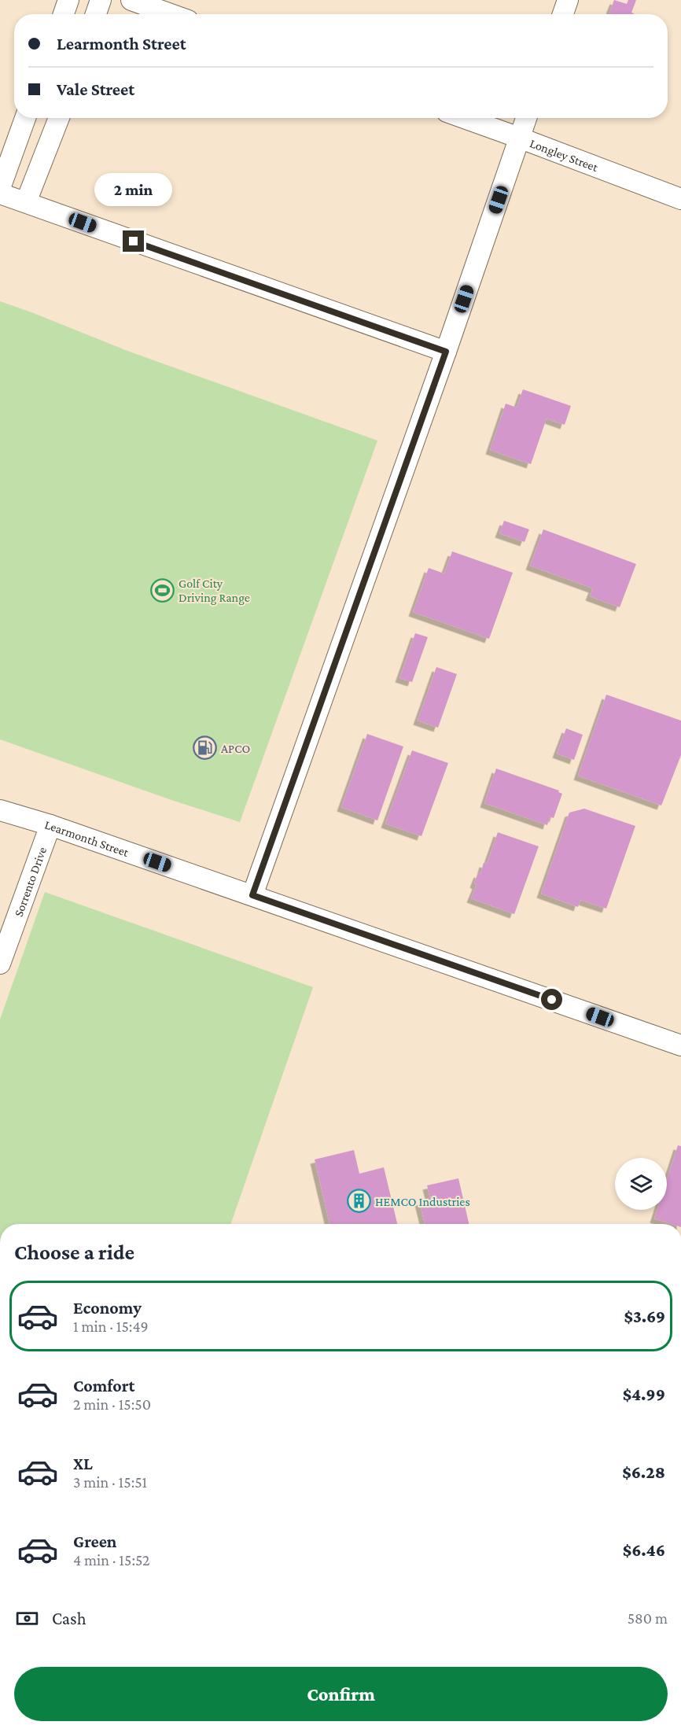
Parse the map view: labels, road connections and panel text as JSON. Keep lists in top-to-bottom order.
{
  "streets": {
    "street": ["Longley Street", "Learmonth Street", "Sorrento Drive"]
  },
  "crossings": [
    ["Learmonth Street", "Sorrento Drive"]
  ],
  "places": {
    "sports": ["Golf City Driving Range"],
    "fuel station": ["APCO"],
    "building": ["HEMCO Industries"]
  },
  "page": {
    "banner": ["Learmonth Street", "Vale Street"],
    "bubble": "2 min",
    "heading": "Choose a ride",
    "list": [
      {
        "name": "Economy",
        "note": "1 min · 15:49",
        "value": "$3.69"
      },
      {
        "name": "Comfort",
        "note": "2 min · 15:50",
        "value": "$4.99"
      },
      {
        "name": "XL",
        "note": "3 min · 15:51",
        "value": "$6.28"
      },
      {
        "name": "Green",
        "note": "4 min · 15:52",
        "value": "$6.46"
      }
    ],
    "pay": ["Cash", "580 m"],
    "buttons": "Confirm"
  }
}
